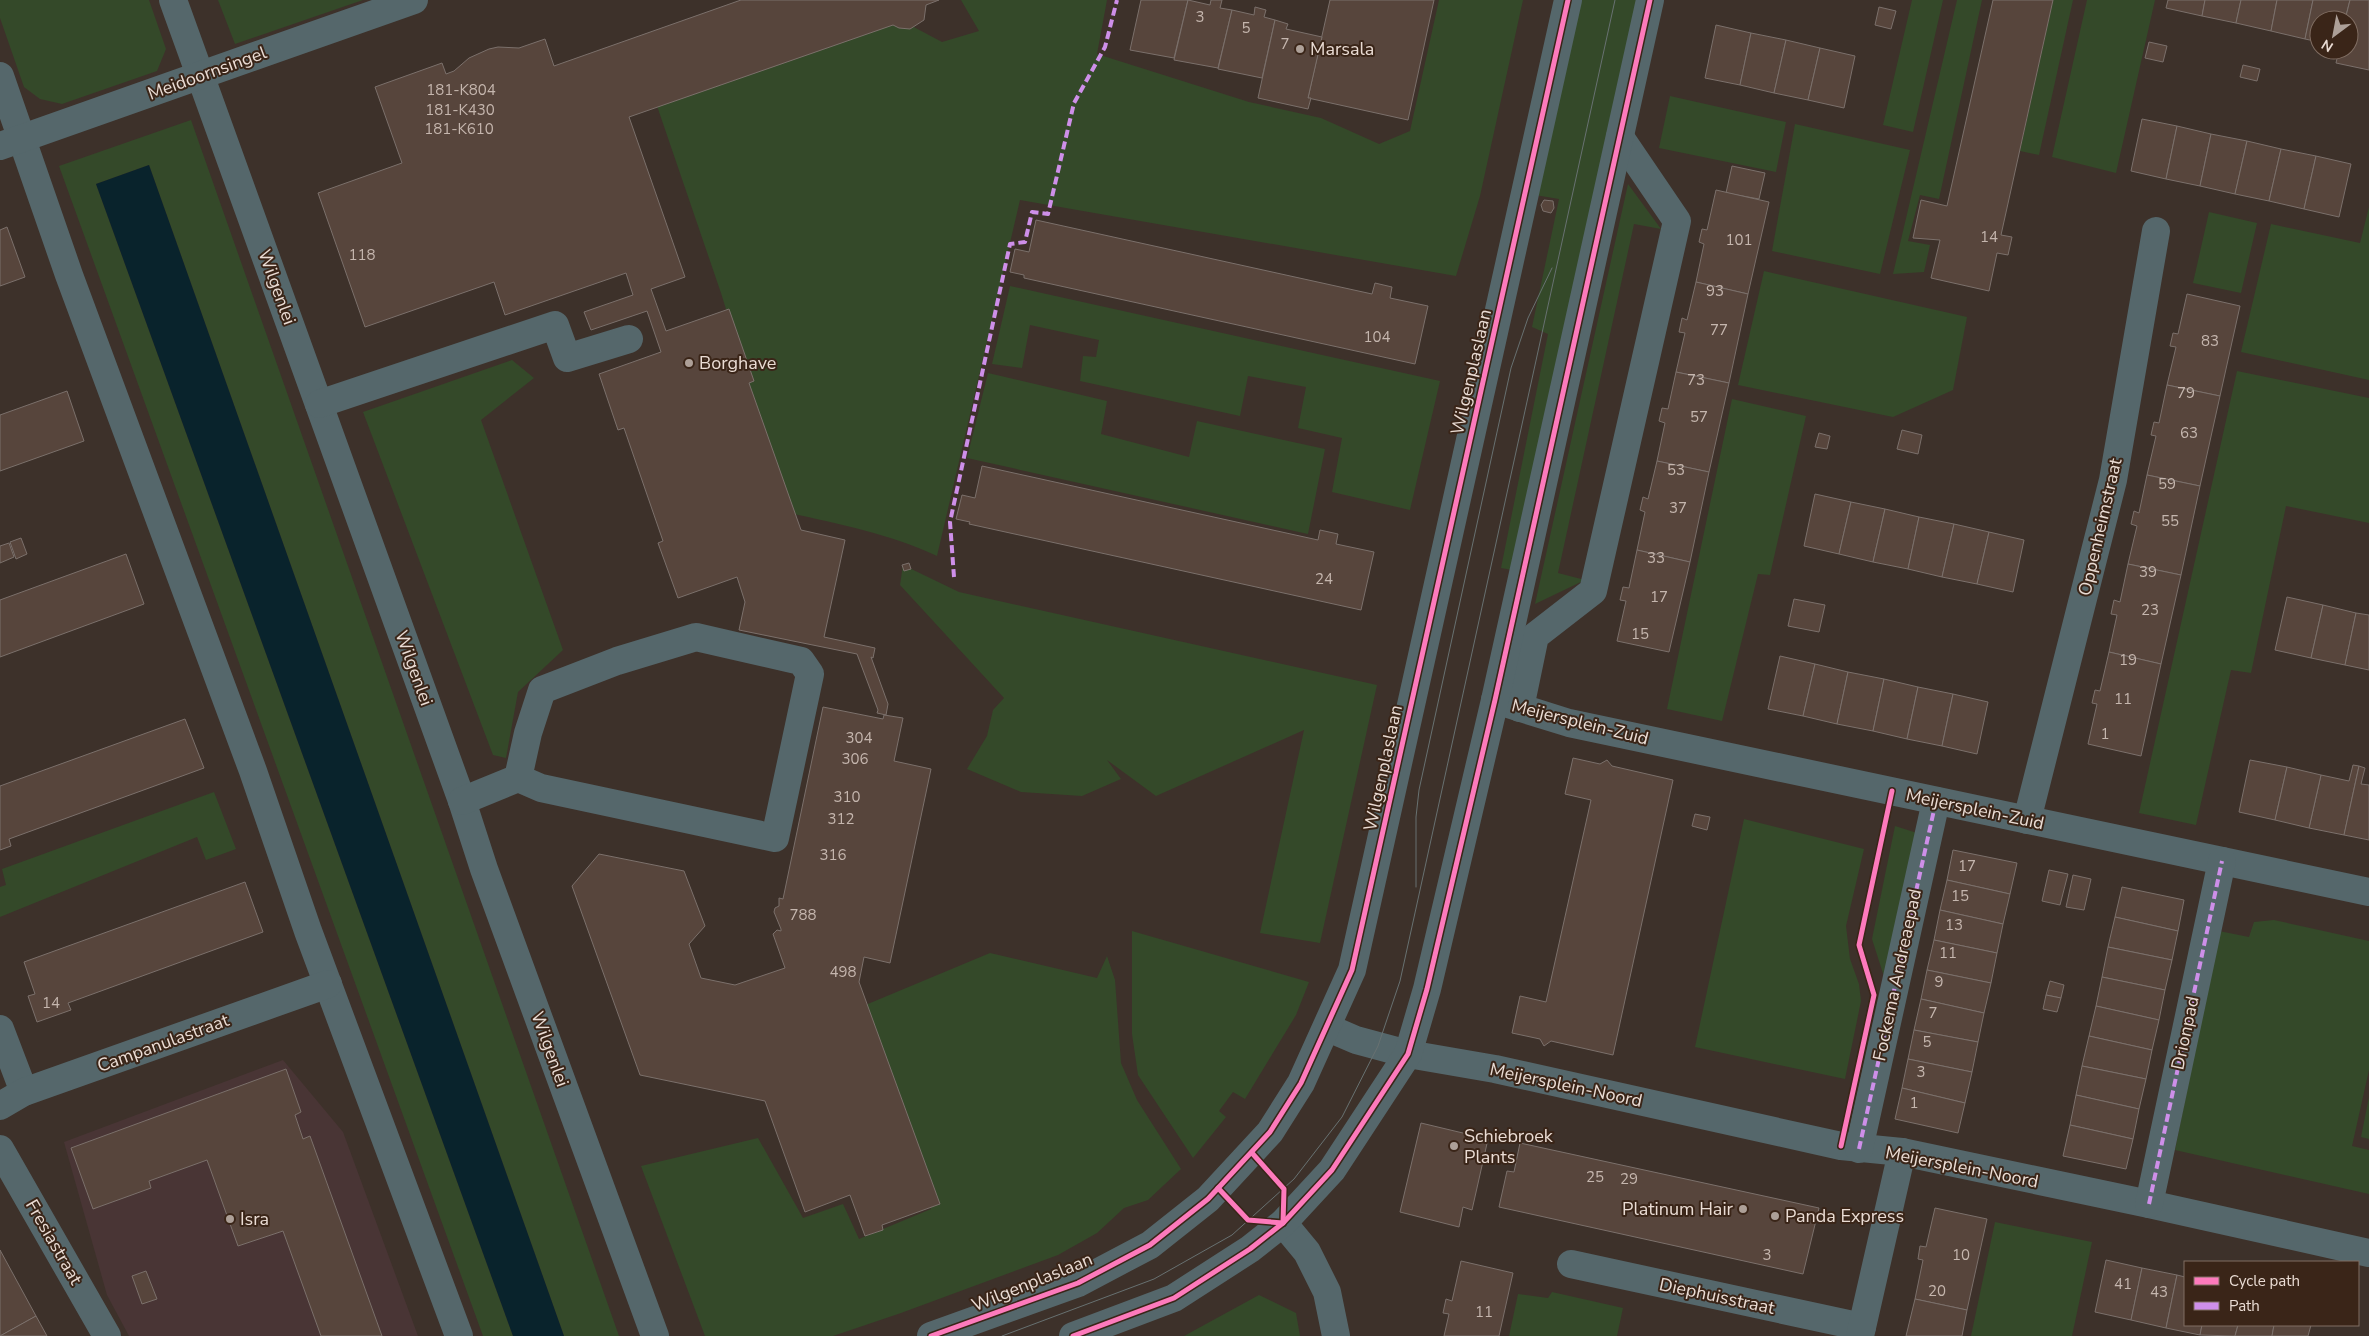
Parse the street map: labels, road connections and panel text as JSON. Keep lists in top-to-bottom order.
{
  "streets": {
    "street": [
      "Meidoornsingel",
      "Wilgenlei",
      "Wilgenplaslaan",
      "Oppenheimstraat",
      "Meijersplein-Zuid",
      "Fockema Andreaepad",
      "Drionpad",
      "Campanulastraat",
      "Meijersplein-Noord",
      "Fresiastraat",
      "Diephuisstraat"
    ]
  },
  "crossings": [
    ["Meidoornsingel", "Wilgenlei"],
    ["Oppenheimstraat", "Meijersplein-Zuid"],
    ["Meijersplein-Zuid", "Fockema Andreaepad"],
    ["Meijersplein-Zuid", "Drionpad"],
    ["Fockema Andreaepad", "Meijersplein-Noord"],
    ["Drionpad", "Meijersplein-Noord"],
    ["Meijersplein-Noord", "Diephuisstraat"]
  ],
  "places": [
    "Marsala",
    "Borghave",
    "Schiebroek Plants",
    "Platinum Hair",
    "Panda Express",
    "Isra"
  ],
  "house_numbers": [
    "3",
    "5",
    "7",
    "181-K804",
    "181-K430",
    "181-K610",
    "14",
    "101",
    "118",
    "93",
    "77",
    "104",
    "83",
    "73",
    "79",
    "57",
    "63",
    "53",
    "59",
    "37",
    "55",
    "33",
    "39",
    "24",
    "17",
    "23",
    "15",
    "19",
    "11",
    "1",
    "304",
    "306",
    "310",
    "312",
    "316",
    "17",
    "15",
    "788",
    "13",
    "11",
    "498",
    "9",
    "14",
    "7",
    "5",
    "3",
    "1",
    "25",
    "29",
    "3",
    "10",
    "41",
    "20",
    "43",
    "11"
  ],
  "legend": ["Cycle path", "Path"],
  "north": "bottom left"
}
